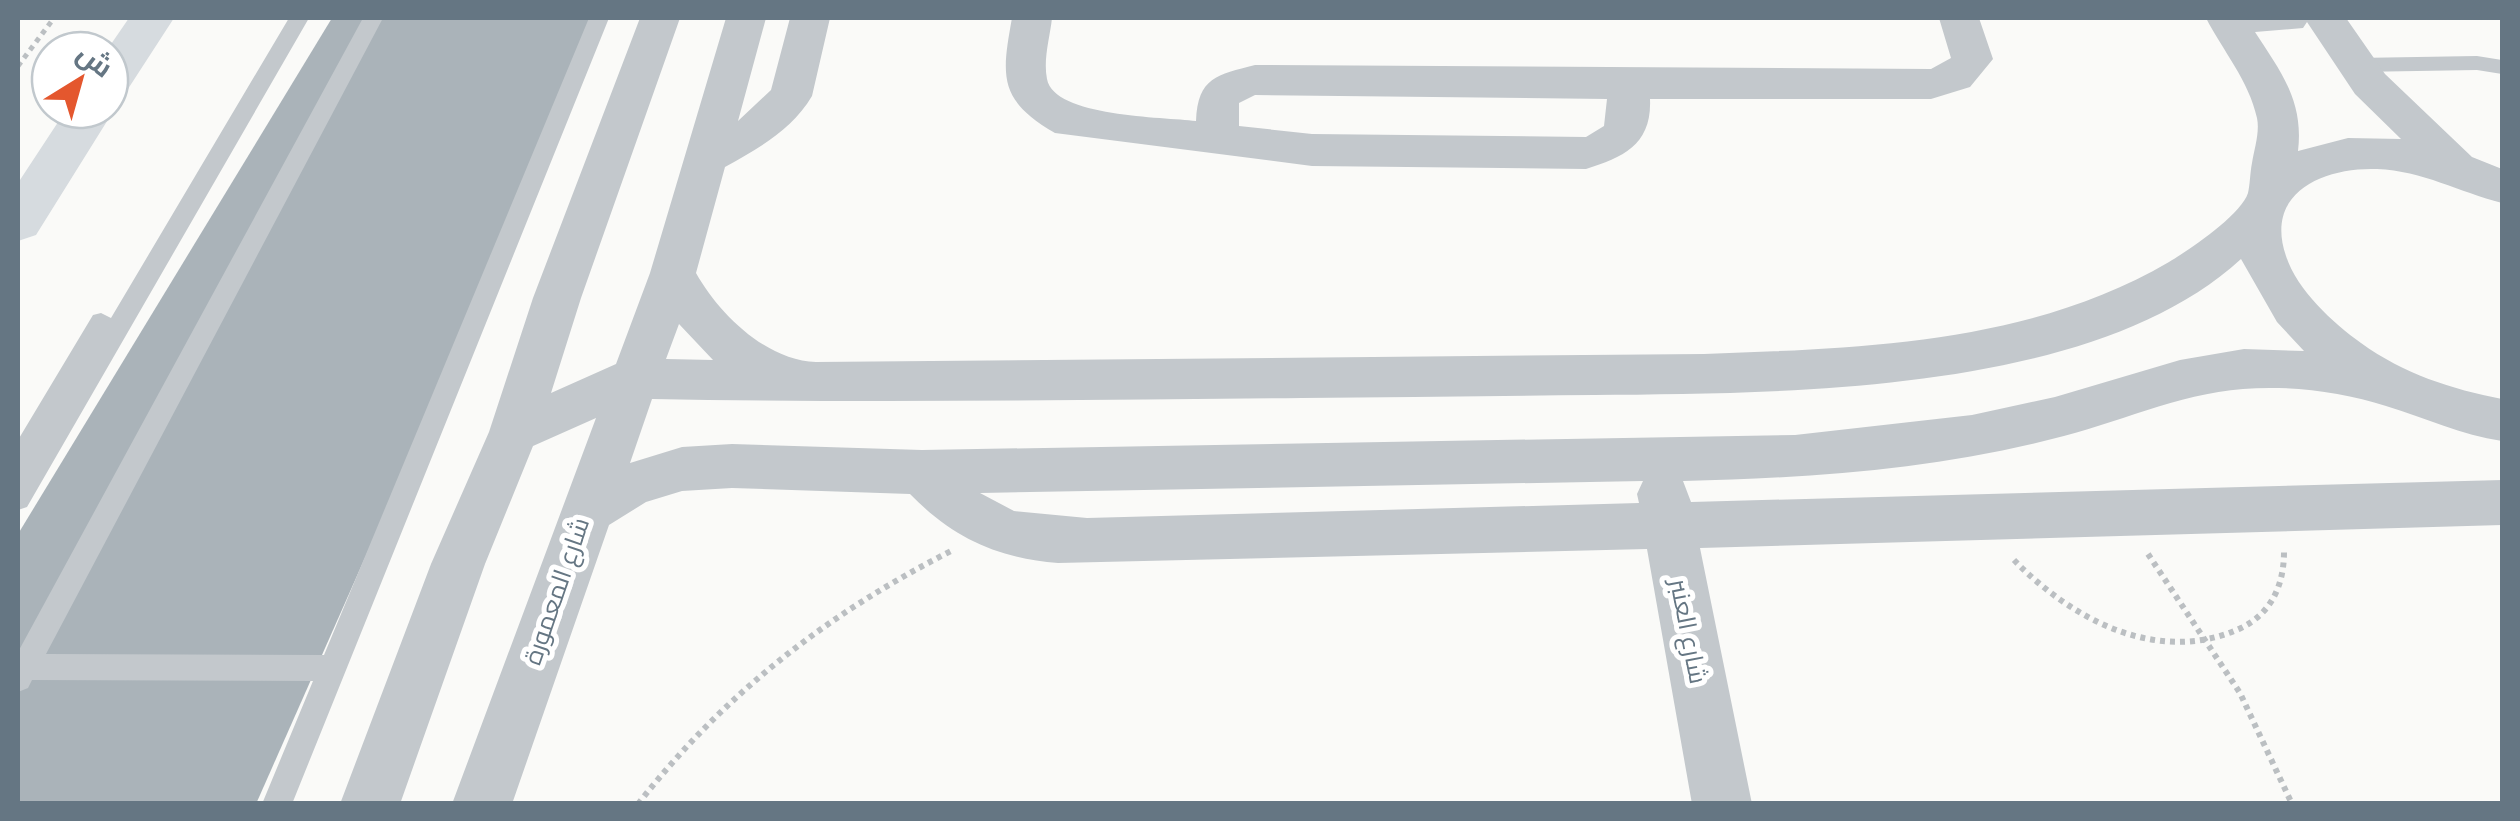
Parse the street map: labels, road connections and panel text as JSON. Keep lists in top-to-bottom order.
{
  "streets": {
    "street": ["شارع المعمورة", "شارع العنبر"]
  },
  "north": "top right"
}
